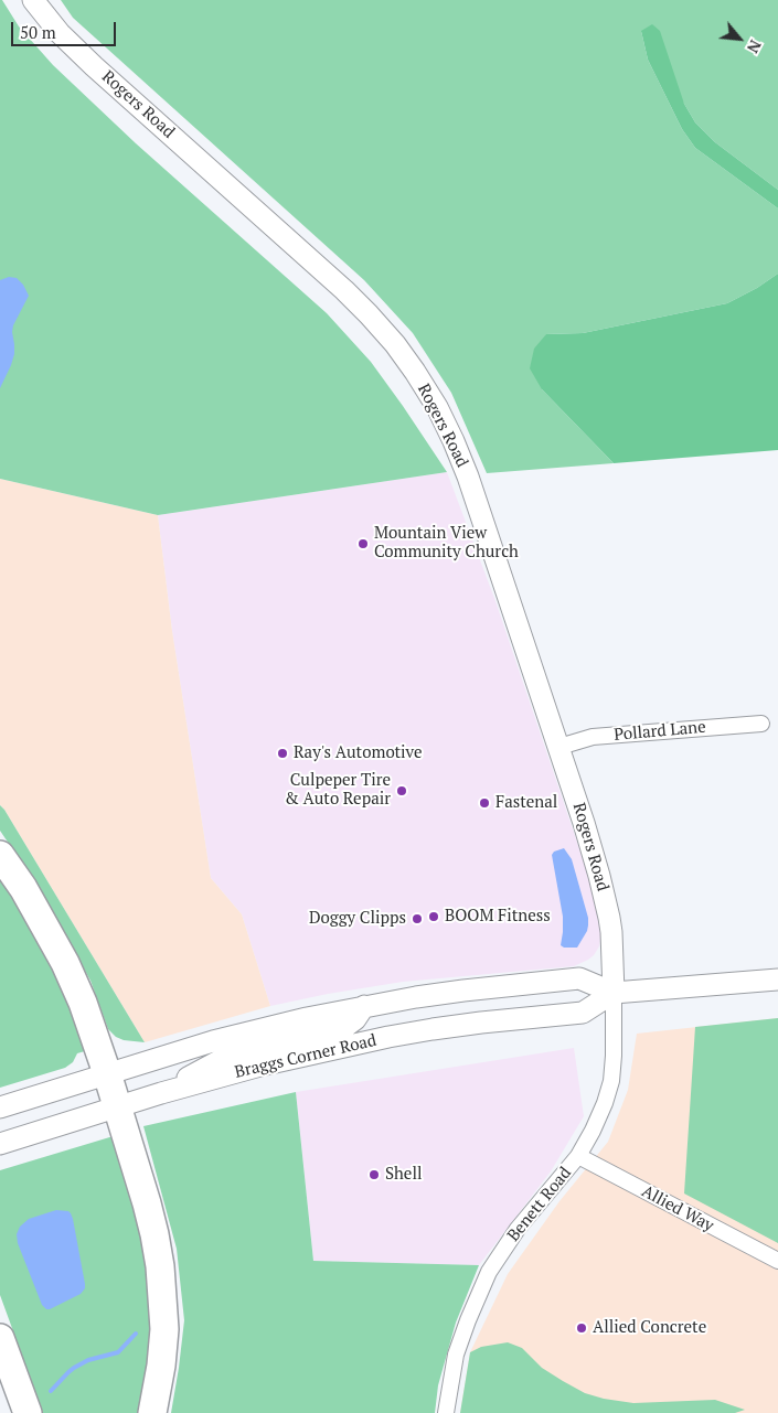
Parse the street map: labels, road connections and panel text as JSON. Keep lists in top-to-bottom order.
{
  "streets": {
    "main road": ["Rogers Road", "Braggs Corner Road"],
    "street": ["Pollard Lane", "Benett Road", "Allied Way"]
  },
  "crossings": [
    ["Rogers Road", "Pollard Lane"],
    ["Rogers Road", "Braggs Corner Road"],
    ["Rogers Road", "Benett Road"],
    ["Braggs Corner Road", "Benett Road"],
    ["Benett Road", "Allied Way"]
  ],
  "places": [
    "Mountain View Community Church",
    "Ray's Automotive",
    "Culpeper Tire & Auto Repair",
    "Fastenal",
    "BOOM Fitness",
    "Doggy Clipps",
    "Shell",
    "Allied Concrete"
  ],
  "scale_bar": "50 m",
  "north": "bottom right"
}
